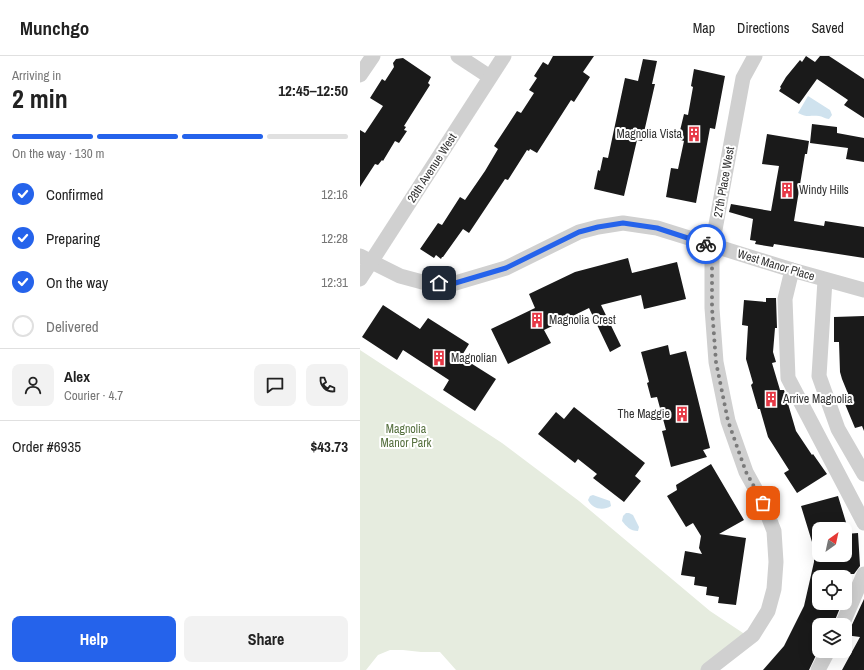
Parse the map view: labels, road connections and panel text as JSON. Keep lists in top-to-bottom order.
{
  "streets": {
    "street": ["28th Avenue West", "27th Place West", "West Manor Place"]
  },
  "crossings": [
    ["28th Avenue West", "West Manor Place"],
    ["27th Place West", "West Manor Place"]
  ],
  "parks": ["Magnolia Manor Park"],
  "places": {
    "building": [
      "Magnolia Vista",
      "Windy Hills",
      "Magnolia Crest",
      "Magnolian",
      "Arrive Magnolia",
      "The Maggie"
    ]
  },
  "north": "top right",
  "page": {
    "header": "Munchgo",
    "nav": ["Map", "Directions", "Saved"],
    "heading": ["2 min", "Arriving in", "12:45–12:50"],
    "panel": [
      "Alex",
      "Courier · 4.7",
      "Order #6935",
      "$43.73"
    ],
    "bar": "On the way · 130 m",
    "list": [
      ["Confirmed", "12:16"],
      ["Preparing", "12:28"],
      ["On the way", "12:31"],
      "Delivered"
    ],
    "buttons": ["Help", "Share"]
  }
}
